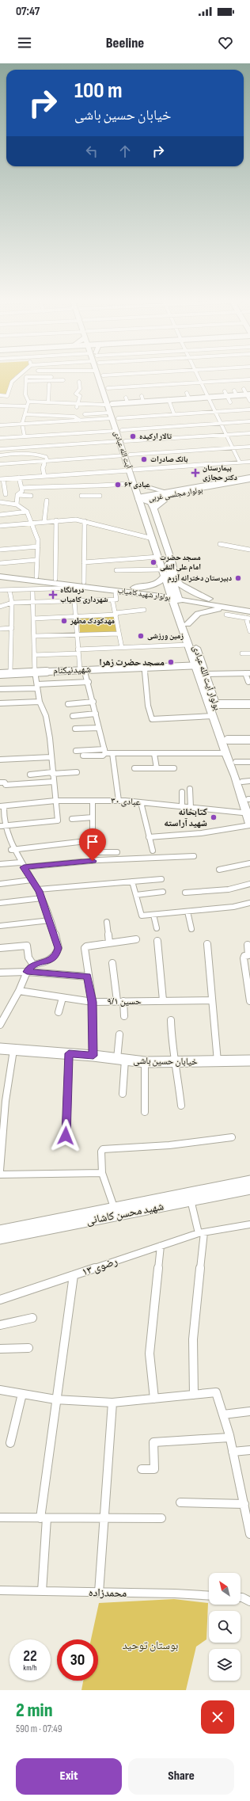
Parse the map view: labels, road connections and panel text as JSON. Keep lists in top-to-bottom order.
{
  "streets": {
    "main road": [
      "آیت الله عبادی",
      "بولوار مجلسی غربی",
      "بولوار شهید کامیاب",
      "شهیدنیکنام",
      "بولوار آیت الله عبادی",
      "خیابان حسین باشی",
      "شهید محسن کاشانی"
    ],
    "street": [
      "عبادی ۳۰",
      "حسین ۹/۱",
      "رضوی ۱۳",
      "محمدزاده"
    ]
  },
  "crossings": [
    ["آیت الله عبادی", "بولوار مجلسی غربی"],
    ["آیت الله عبادی", "بولوار شهید کامیاب"],
    ["آیت الله عبادی", "بولوار آیت الله عبادی"],
    ["بولوار مجلسی غربی", "بولوار آیت الله عبادی"],
    ["بولوار شهید کامیاب", "بولوار آیت الله عبادی"],
    ["بولوار آیت الله عبادی", "عبادی ۳۰"]
  ],
  "parks": ["بوستان توحید"],
  "places": {
    "other": [
      "تالار ارکیده",
      "بانک صادرات",
      "عبادی ۶۲",
      "مسجد حضرت امام علی النقی",
      "دبیرستان دخترانه آزرم",
      "مهدکودک مطهر",
      "زمین ورزشی",
      "مسجد حضرت زهرا",
      "کتابخانه شهید آراسته"
    ],
    "health": ["بیمارستان دکتر حجازی", "درمانگاه شهرداری کامیاب"]
  },
  "north": "top left",
  "page": {
    "status": "07:47",
    "header": "Beeline",
    "turn": ["100 m", "خیابان حسین باشی"],
    "speed": "22 km/h",
    "limit": "30",
    "heading": ["2 min", "590 m · 07:49"],
    "buttons": ["Exit", "Share"]
  }
}
